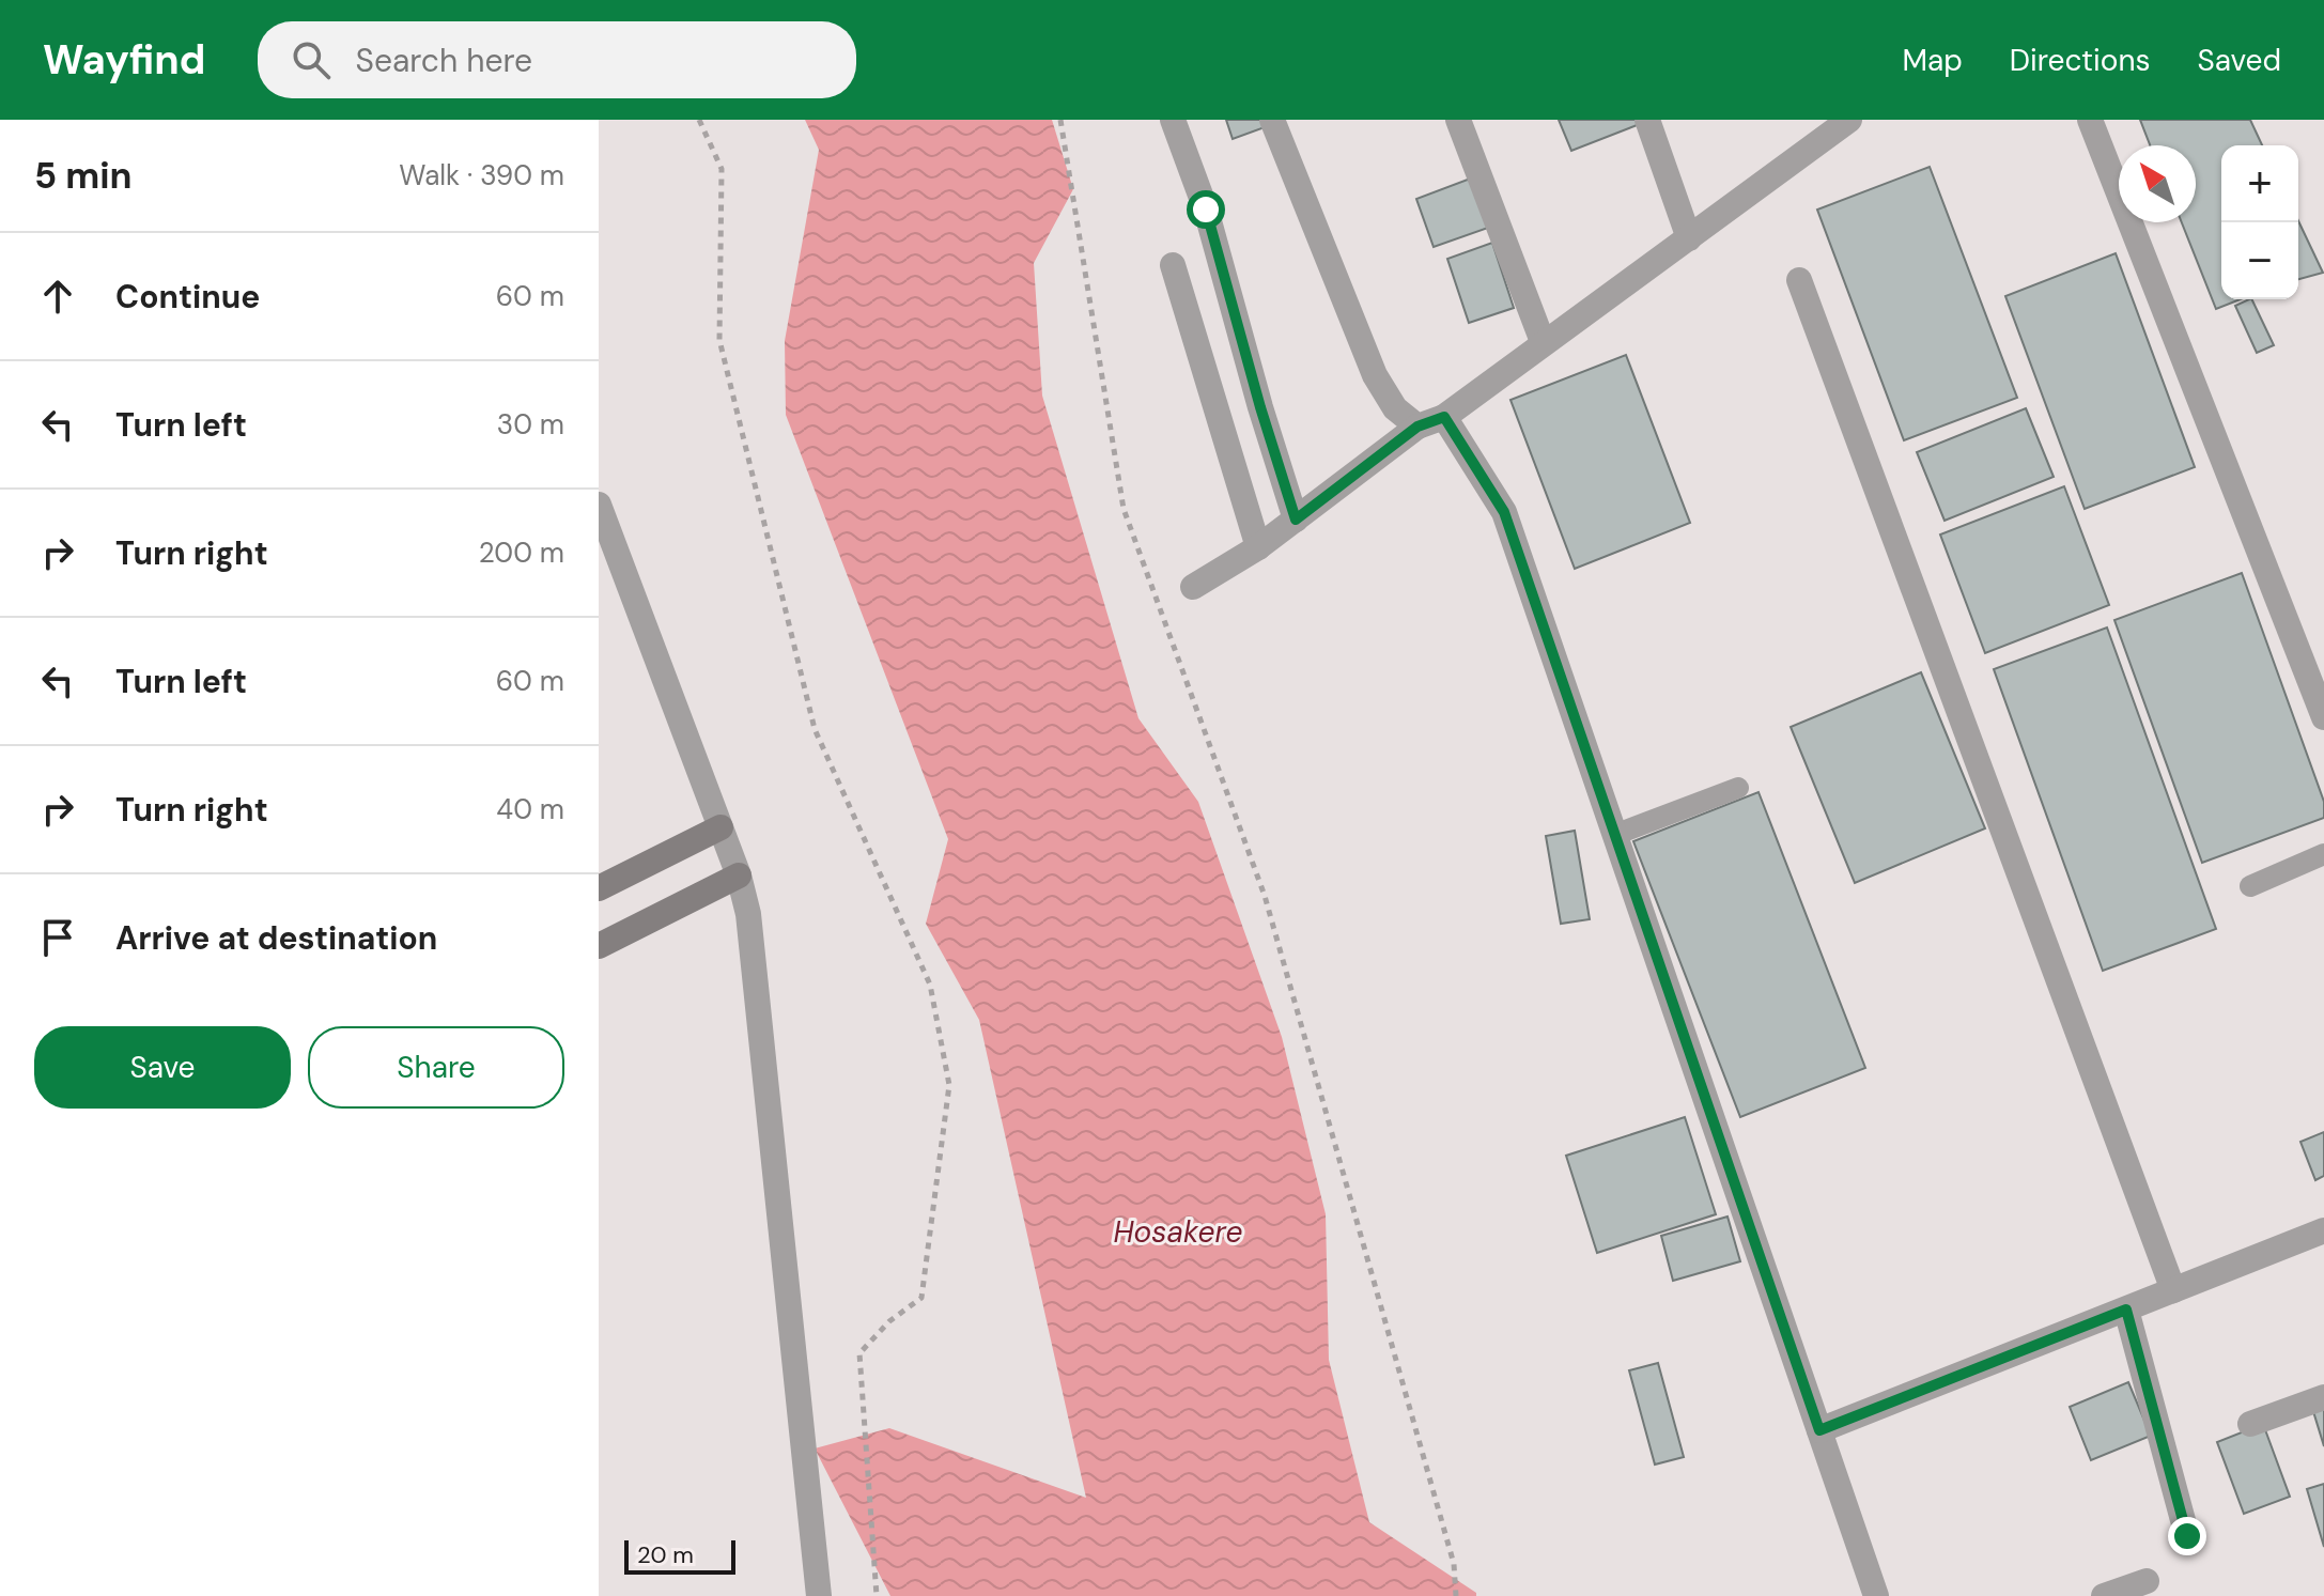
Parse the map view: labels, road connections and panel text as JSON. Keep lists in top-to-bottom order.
{
  "water": ["Hosakere"],
  "scale_bar": "20 m",
  "north": "top left",
  "page": {
    "header": "Wayfind",
    "search": "Search here",
    "nav": ["Map", "Directions", "Saved"],
    "heading": ["5 min", "Walk · 390 m"],
    "map_buttons": ["+", "−"],
    "list": [
      ["Continue", "60 m"],
      ["Turn left", "30 m"],
      ["Turn right", "200 m"],
      ["Turn left", "60 m"],
      ["Turn right", "40 m"],
      "Arrive at destination"
    ],
    "buttons": ["Save", "Share"],
    "scale": "20 m"
  }
}
